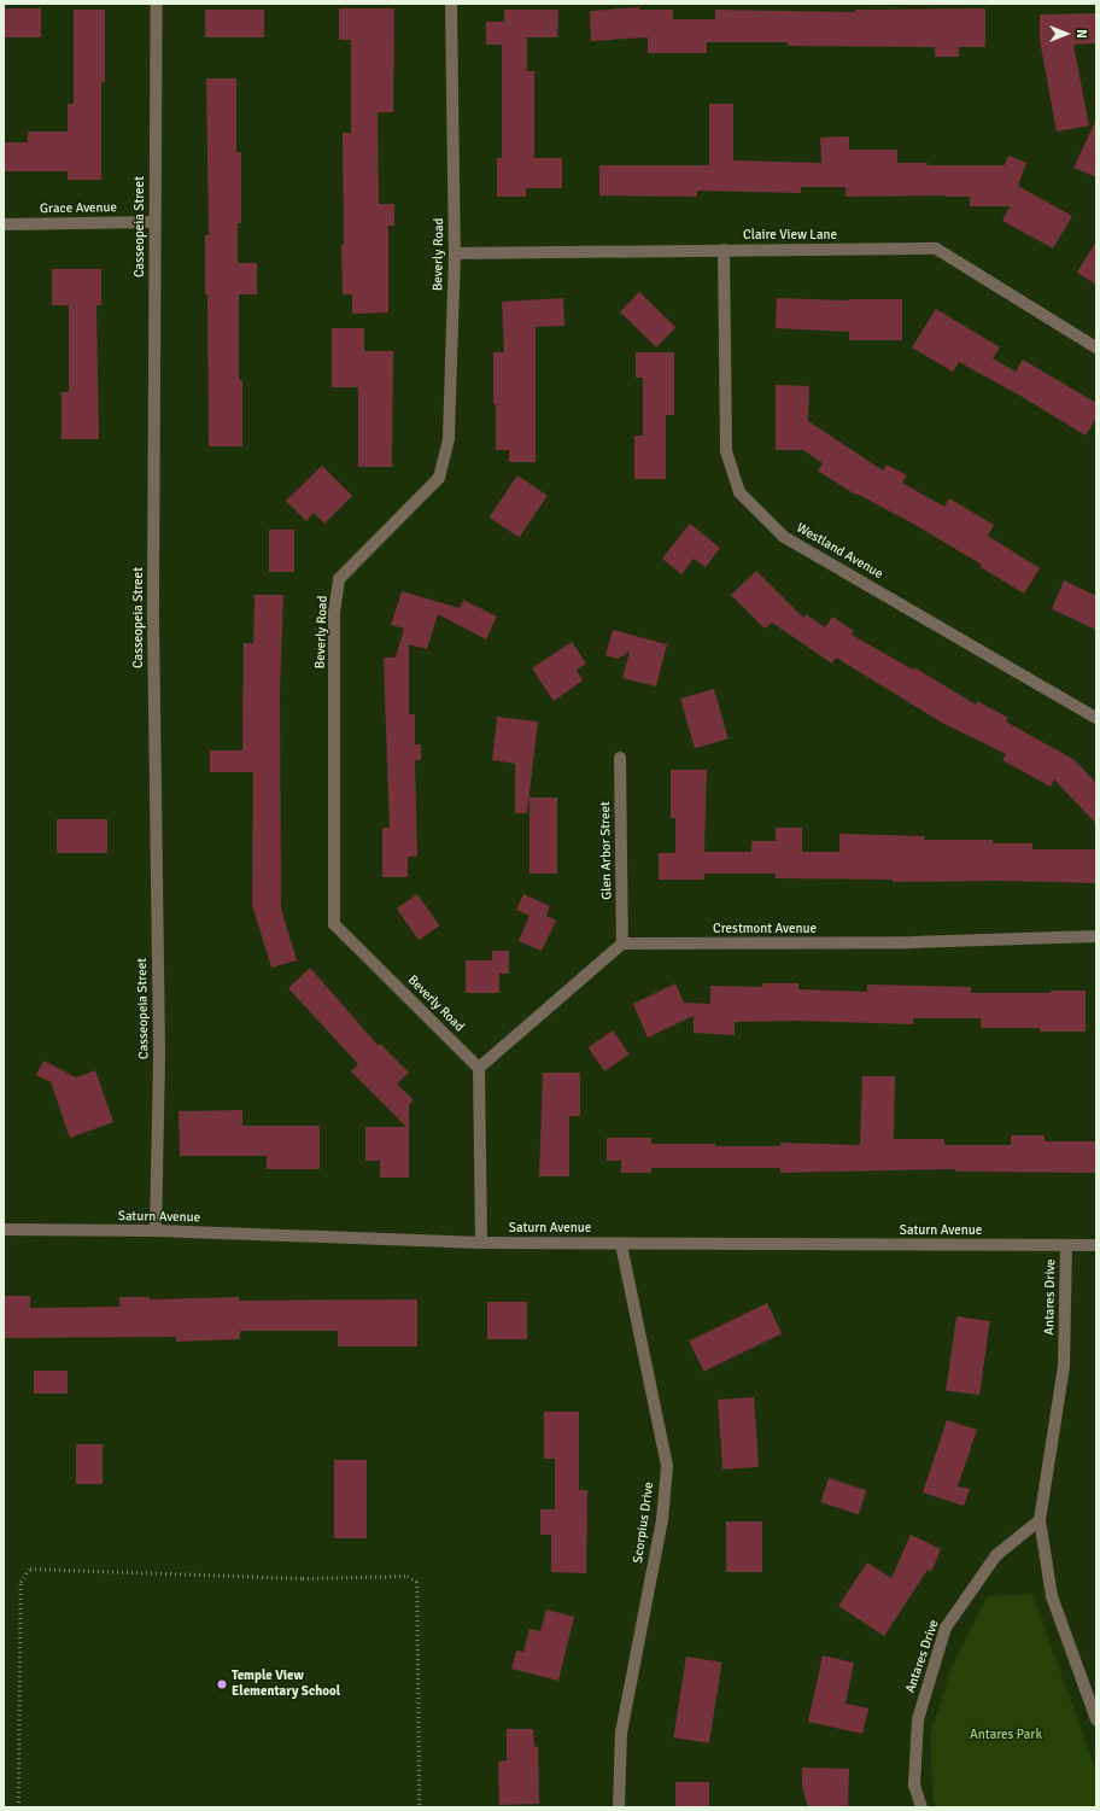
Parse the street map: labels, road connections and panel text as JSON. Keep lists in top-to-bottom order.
{
  "streets": {
    "street": [
      "Grace Avenue",
      "Casseopeia Street",
      "Claire View Lane",
      "Beverly Road",
      "Westland Avenue",
      "Glen Arbor Street",
      "Crestmont Avenue",
      "Saturn Avenue",
      "Antares Drive",
      "Scorpius Drive"
    ]
  },
  "crossings": [
    ["Grace Avenue", "Casseopeia Street"],
    ["Casseopeia Street", "Saturn Avenue"],
    ["Claire View Lane", "Beverly Road"],
    ["Claire View Lane", "Westland Avenue"],
    ["Glen Arbor Street", "Crestmont Avenue"],
    ["Saturn Avenue", "Antares Drive"],
    ["Saturn Avenue", "Scorpius Drive"]
  ],
  "parks": ["Antares Park"],
  "places": ["Temple View Elementary School"],
  "north": "right"
}
